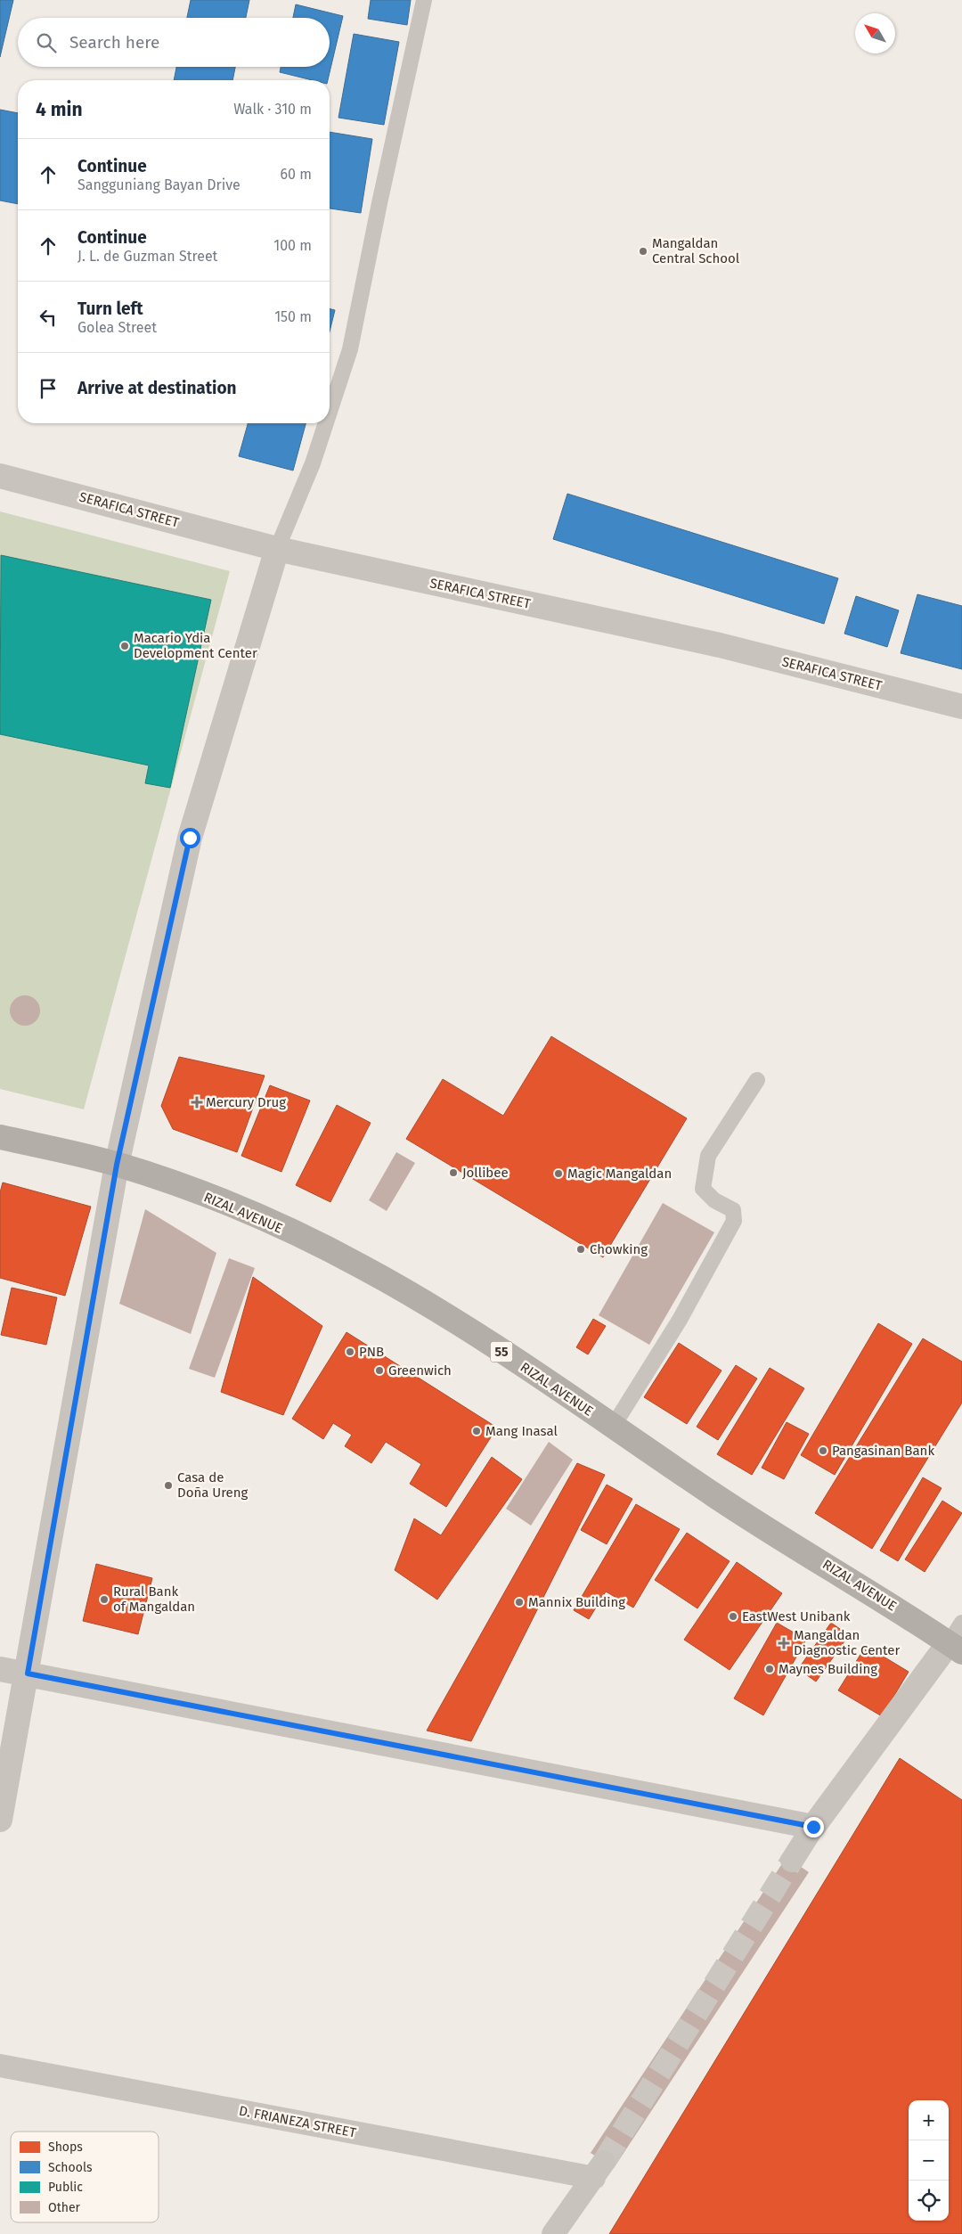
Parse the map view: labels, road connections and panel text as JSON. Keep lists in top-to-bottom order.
{
  "streets": {
    "highway": ["RIZAL AVENUE", "55"],
    "street": ["SERAFICA STREET", "D. FRIANEZA STREET"]
  },
  "places": {
    "other": [
      "Mangaldan Central School",
      "Macario Ydia Development Center",
      "Jollibee",
      "Magic Mangaldan",
      "Chowking",
      "PNB",
      "Greenwich",
      "Mang Inasal",
      "Pangasinan Bank",
      "Casa de Doña Ureng",
      "Rural Bank of Mangaldan",
      "Mannix Building",
      "EastWest Unibank",
      "Maynes Building"
    ],
    "health": ["Mercury Drug", "Mangaldan Diagnostic Center"]
  },
  "legend": [
    "Shops",
    "Schools",
    "Public",
    "Other"
  ],
  "north": "top left",
  "page": {
    "search": "Search here",
    "heading": ["4 min", "Walk · 310 m"],
    "list": [
      ["Continue", "Sangguniang Bayan Drive", "60 m"],
      ["Continue", "J. L. de Guzman Street", "100 m"],
      ["Turn left", "Golea Street", "150 m"],
      "Arrive at destination"
    ],
    "map_buttons": ["+", "−"]
  }
}
